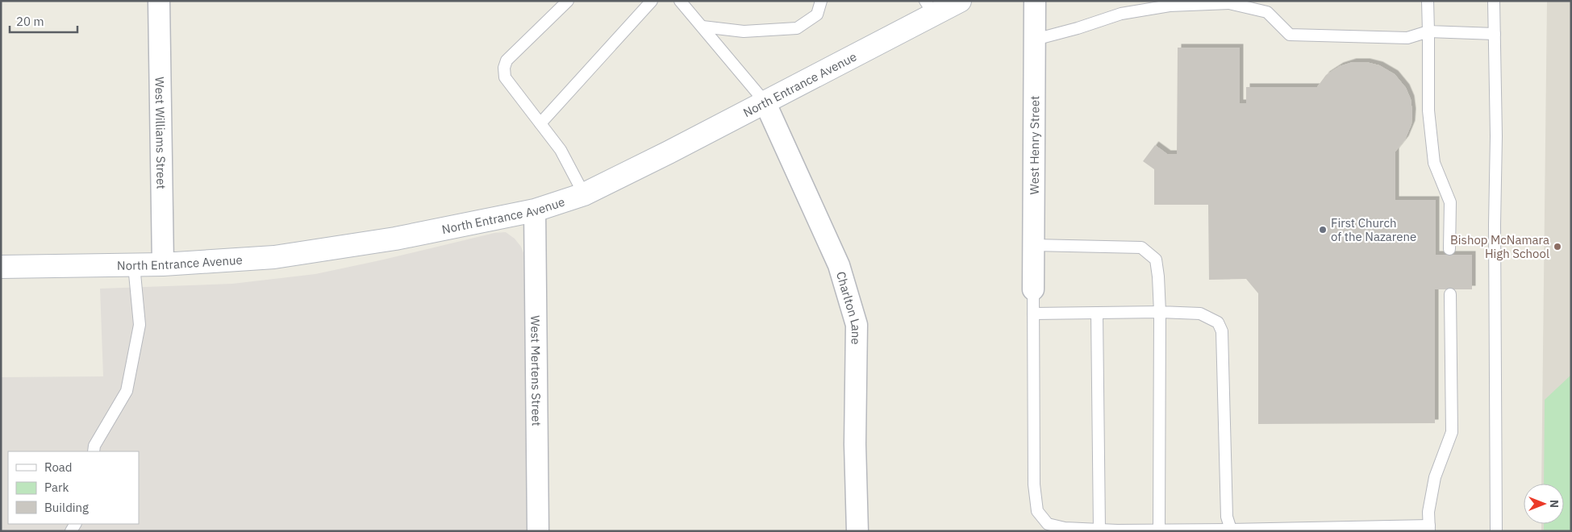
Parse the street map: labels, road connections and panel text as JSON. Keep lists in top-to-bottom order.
{
  "streets": {
    "main road": ["North Entrance Avenue"],
    "street": [
      "West Williams Street",
      "West Henry Street",
      "Charlton Lane",
      "West Mertens Street"
    ]
  },
  "crossings": [
    ["North Entrance Avenue", "West Williams Street"],
    ["North Entrance Avenue", "Charlton Lane"],
    ["North Entrance Avenue", "West Mertens Street"]
  ],
  "places": ["First Church of the Nazarene", "Bishop McNamara High School"],
  "legend": ["Road", "Park", "Building"],
  "scale_bar": "20 m",
  "north": "right"
}
